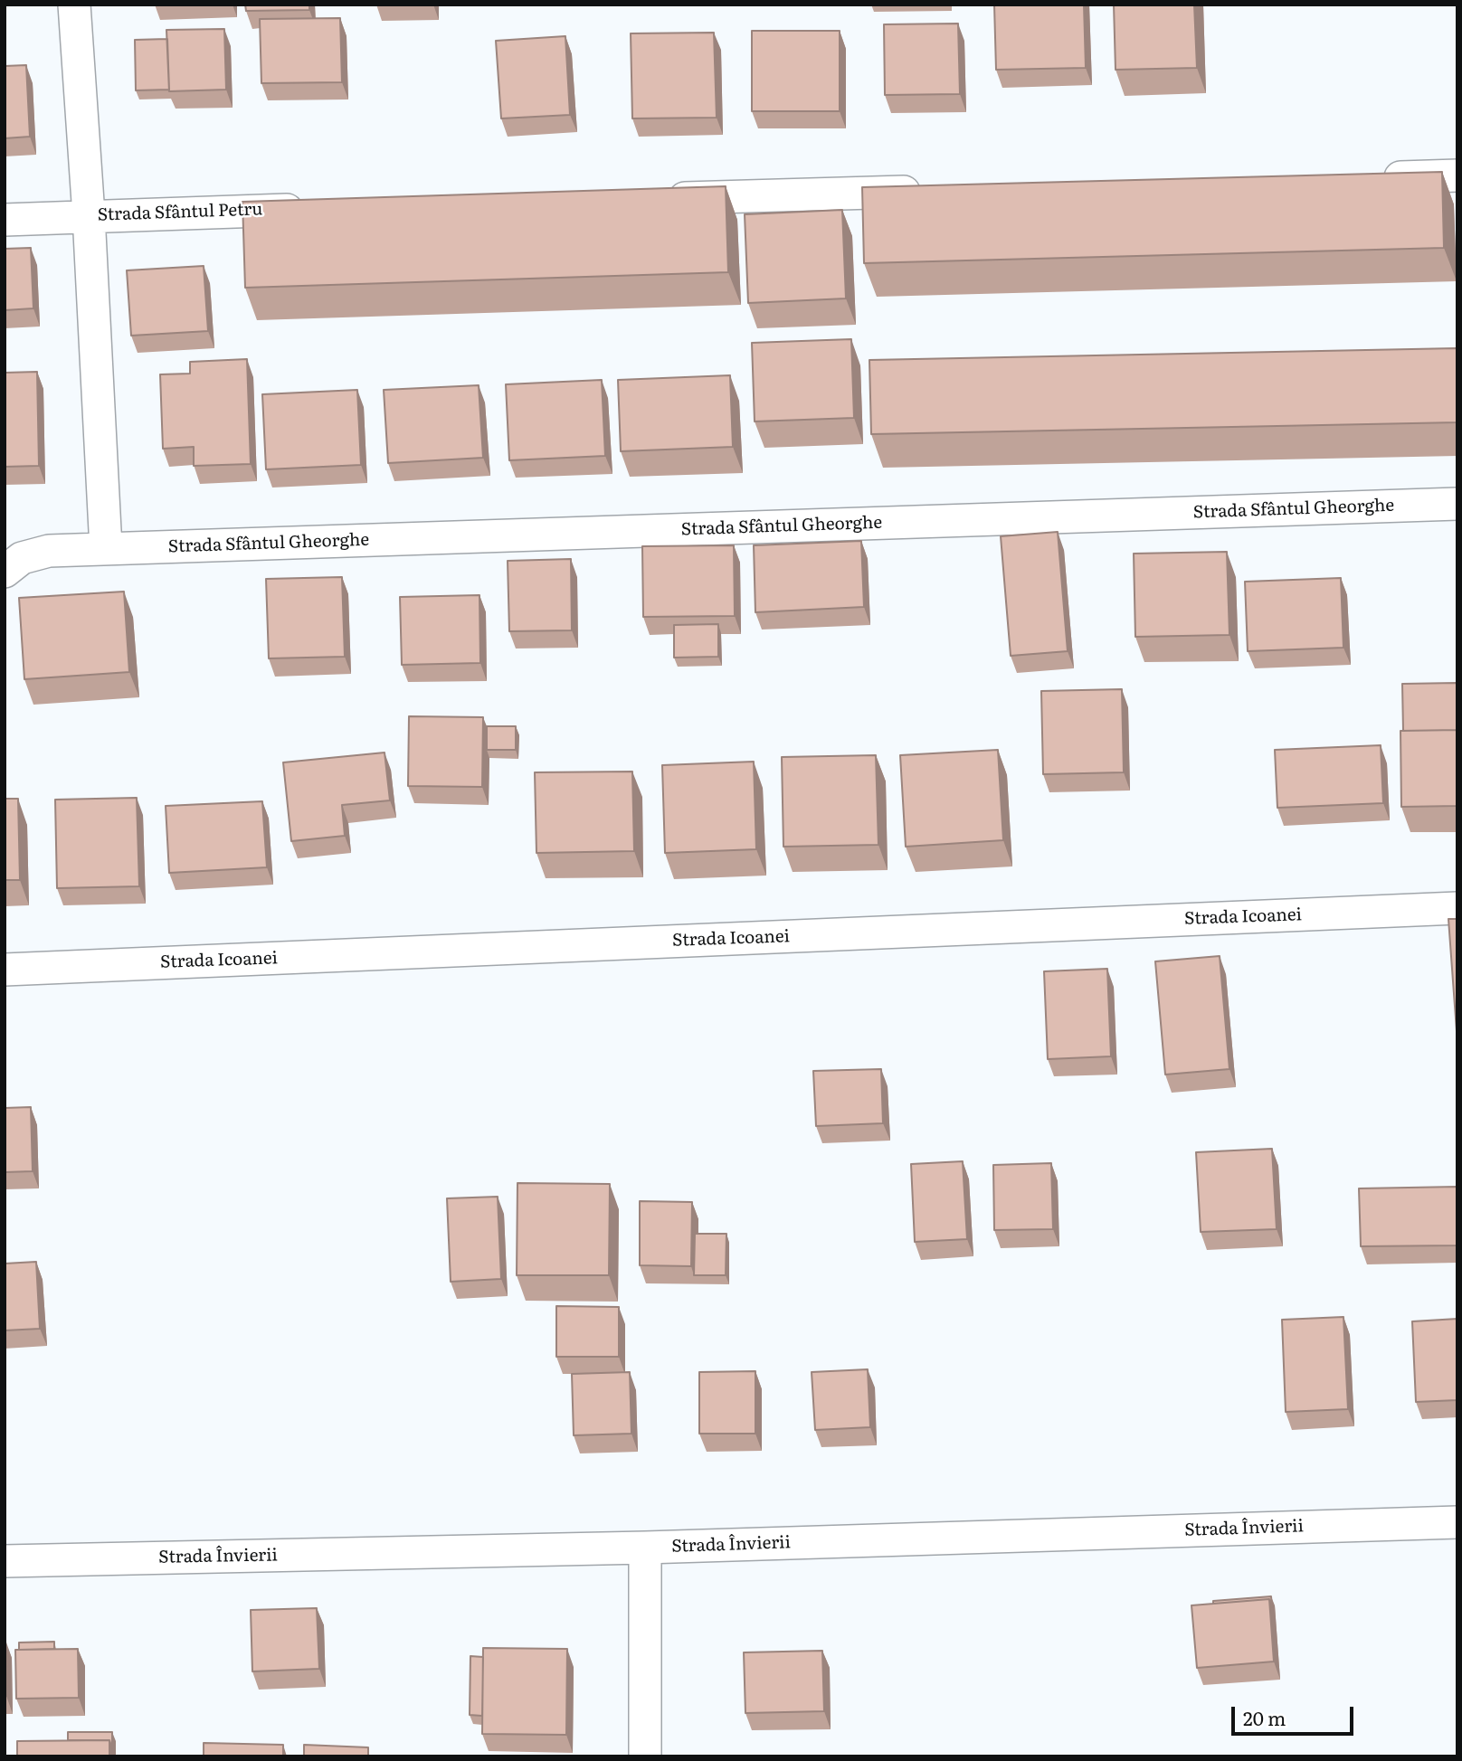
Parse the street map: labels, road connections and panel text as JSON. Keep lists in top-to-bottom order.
{
  "streets": {
    "street": [
      "Strada Sfântul Petru",
      "Strada Sfântul Gheorghe",
      "Strada Icoanei",
      "Strada Învierii"
    ]
  },
  "scale_bar": "20 m"
}
